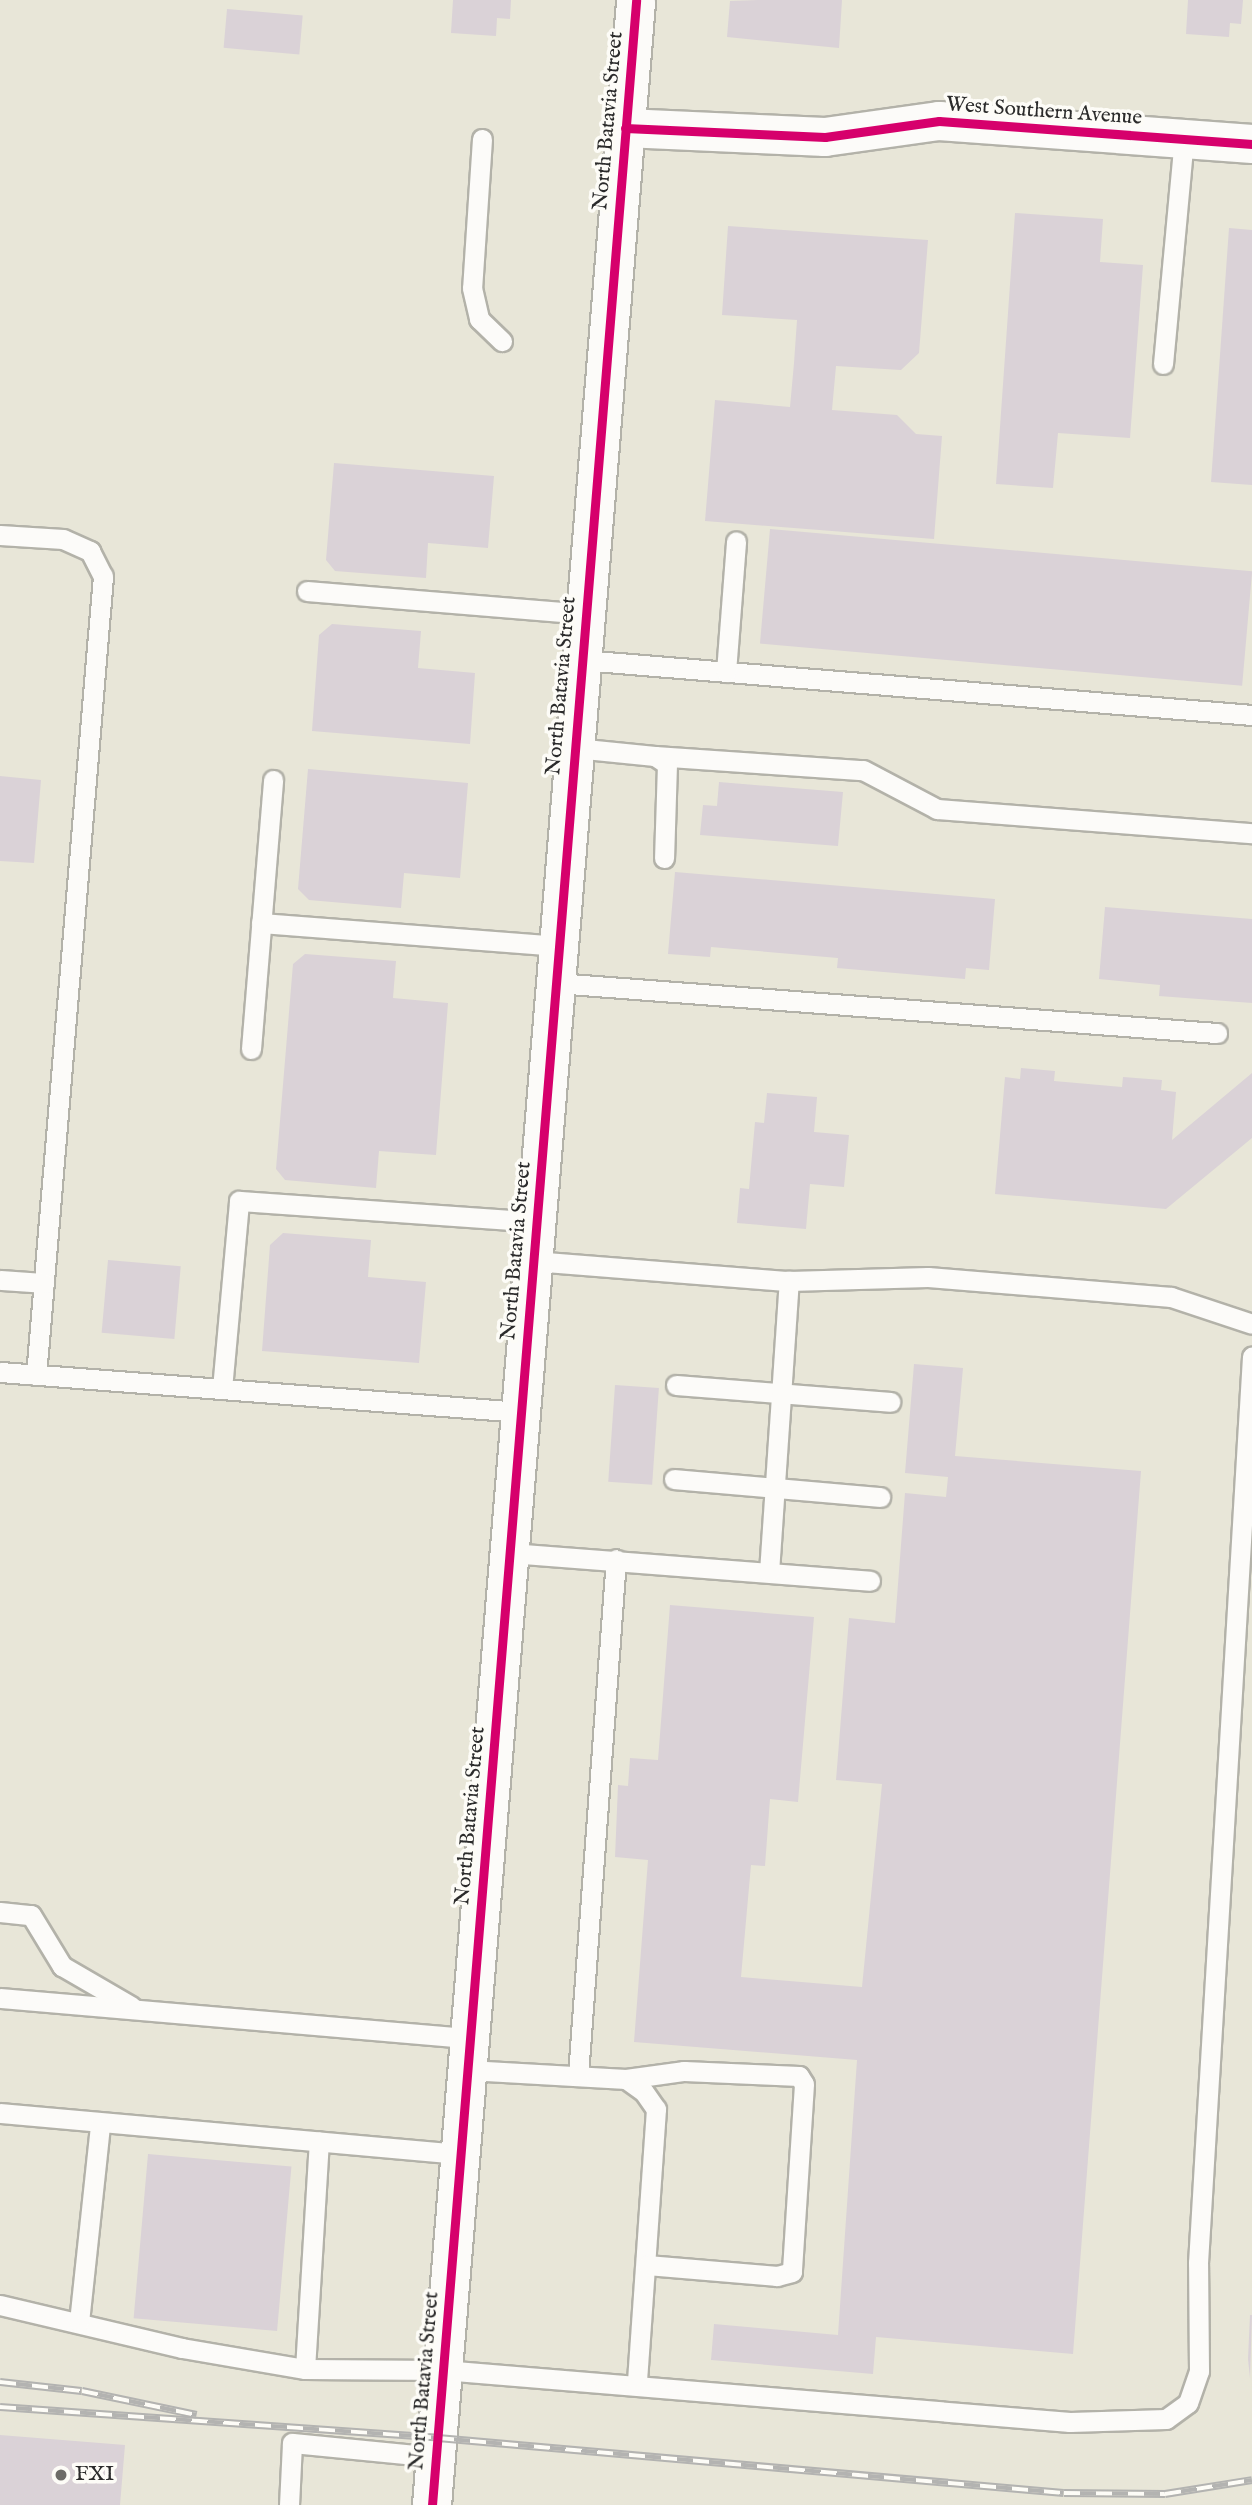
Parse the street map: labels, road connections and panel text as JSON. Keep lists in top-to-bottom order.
{
  "streets": {
    "main road": ["West Southern Avenue", "North Batavia Street"]
  },
  "crossings": [
    ["West Southern Avenue", "North Batavia Street"]
  ],
  "places": ["FXI"]
}
